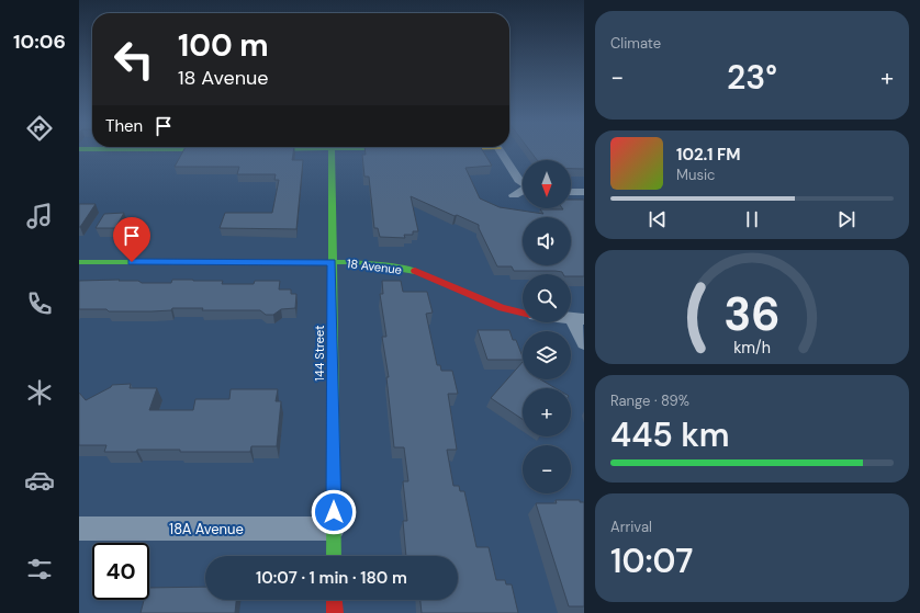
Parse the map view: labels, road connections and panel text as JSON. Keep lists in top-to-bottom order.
{
  "streets": {
    "street": ["18 Avenue", "144 Street", "18A Avenue"]
  },
  "crossings": [
    ["18 Avenue", "144 Street"],
    ["144 Street", "18A Avenue"]
  ],
  "north": "bottom",
  "page": {
    "tabs": "10:06",
    "tile": [
      "Climate",
      ["Range · 89%", "445 km"],
      ["Arrival", "10:07"]
    ],
    "turn": ["100 m", "18 Avenue"],
    "heat": ["−", "23°", "+"],
    "then": "Then",
    "song": ["102.1 FM", "Music"],
    "map_buttons": ["+", "−"],
    "limit": "40",
    "trip": "10:07 · 1 min · 180 m",
    "gauge": ["36", "km/h"]
  }
}
